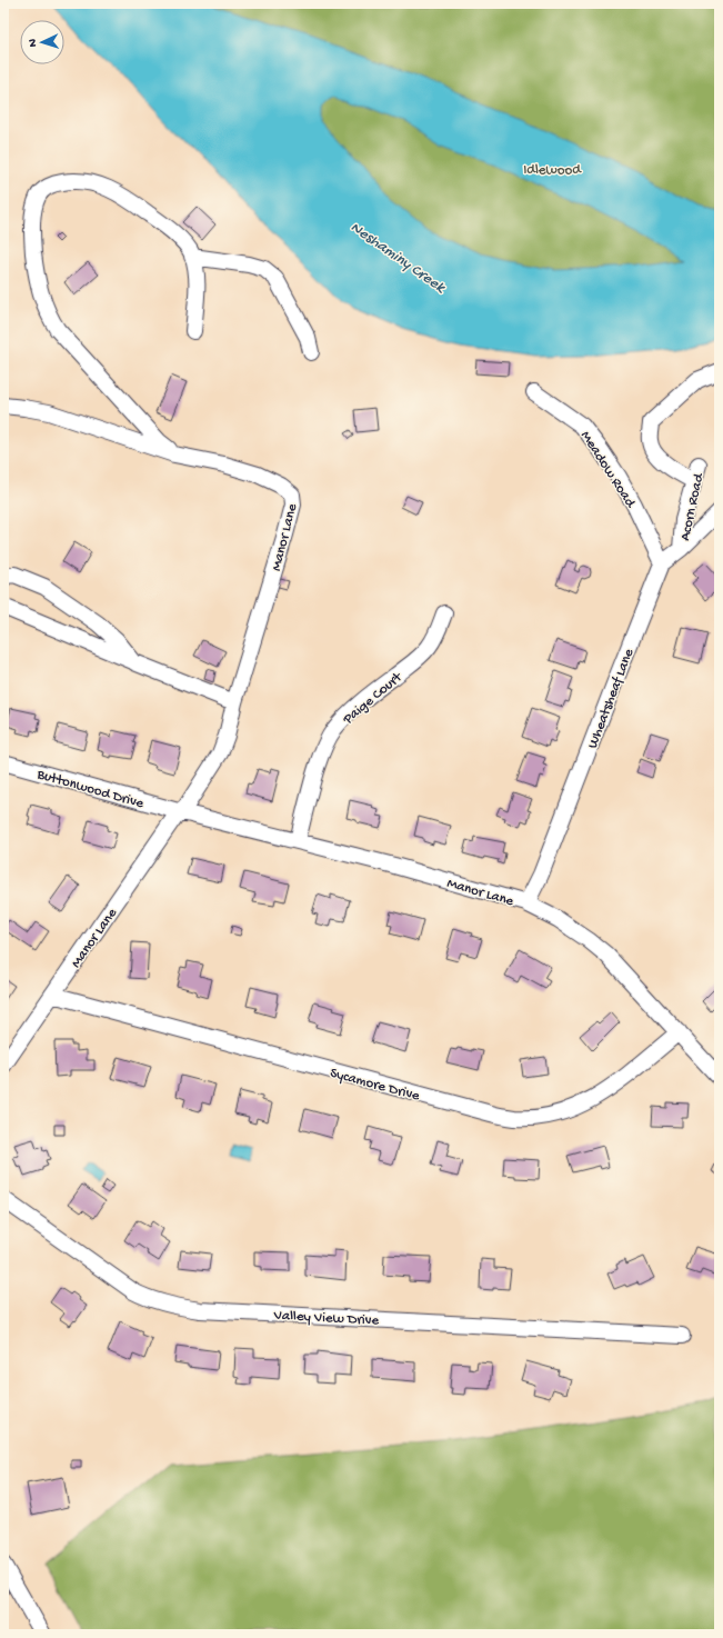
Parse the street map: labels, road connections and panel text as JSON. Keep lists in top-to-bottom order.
{
  "streets": {
    "street": [
      "Meadow Road",
      "Acorn Road",
      "Manor Lane",
      "Paige Court",
      "Wheatsheaf Lane",
      "Buttonwood Drive",
      "Sycamore Drive",
      "Valley View Drive"
    ]
  },
  "crossings": [
    ["Meadow Road", "Wheatsheaf Lane"],
    ["Acorn Road", "Wheatsheaf Lane"],
    ["Manor Lane", "Paige Court"],
    ["Manor Lane", "Wheatsheaf Lane"],
    ["Manor Lane", "Buttonwood Drive"],
    ["Manor Lane", "Sycamore Drive"]
  ],
  "water": ["Neshaminy Creek"],
  "parks": ["Idlewood"],
  "north": "left"
}
